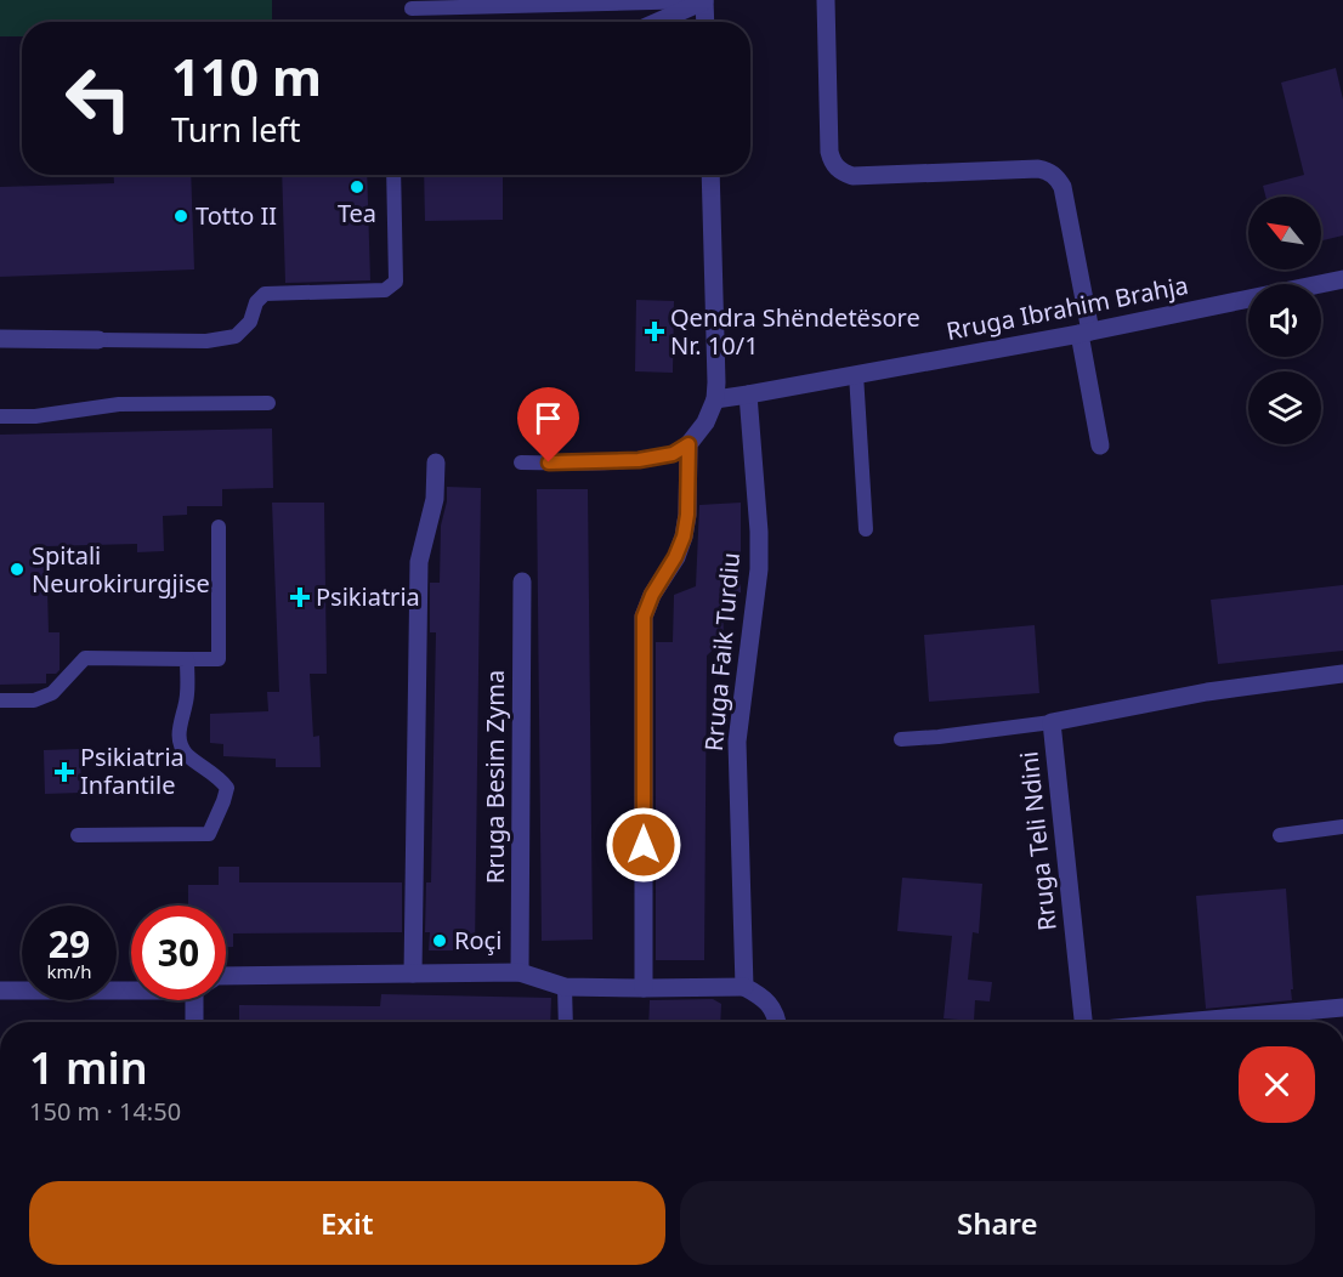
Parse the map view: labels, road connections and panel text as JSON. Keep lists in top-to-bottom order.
{
  "streets": {
    "street": [
      "Rruga Ibrahim Brahja",
      "Rruga Faik Turdiu",
      "Rruga Besim Zyma",
      "Rruga Teli Ndini"
    ]
  },
  "crossings": [
    ["Rruga Ibrahim Brahja", "Rruga Faik Turdiu"]
  ],
  "places": {
    "other": [
      "Tea",
      "Totto II",
      "Spitali Neurokirurgjise",
      "Roçi"
    ],
    "health": ["Qendra Shëndetësore Nr. 10/1", "Psikiatria", "Psikiatria Infantile"]
  },
  "north": "top left",
  "page": {
    "turn": ["110 m", "Turn left"],
    "speed": "29 km/h",
    "limit": "30",
    "heading": ["1 min", "150 m · 14:50"],
    "buttons": ["Exit", "Share"]
  }
}
